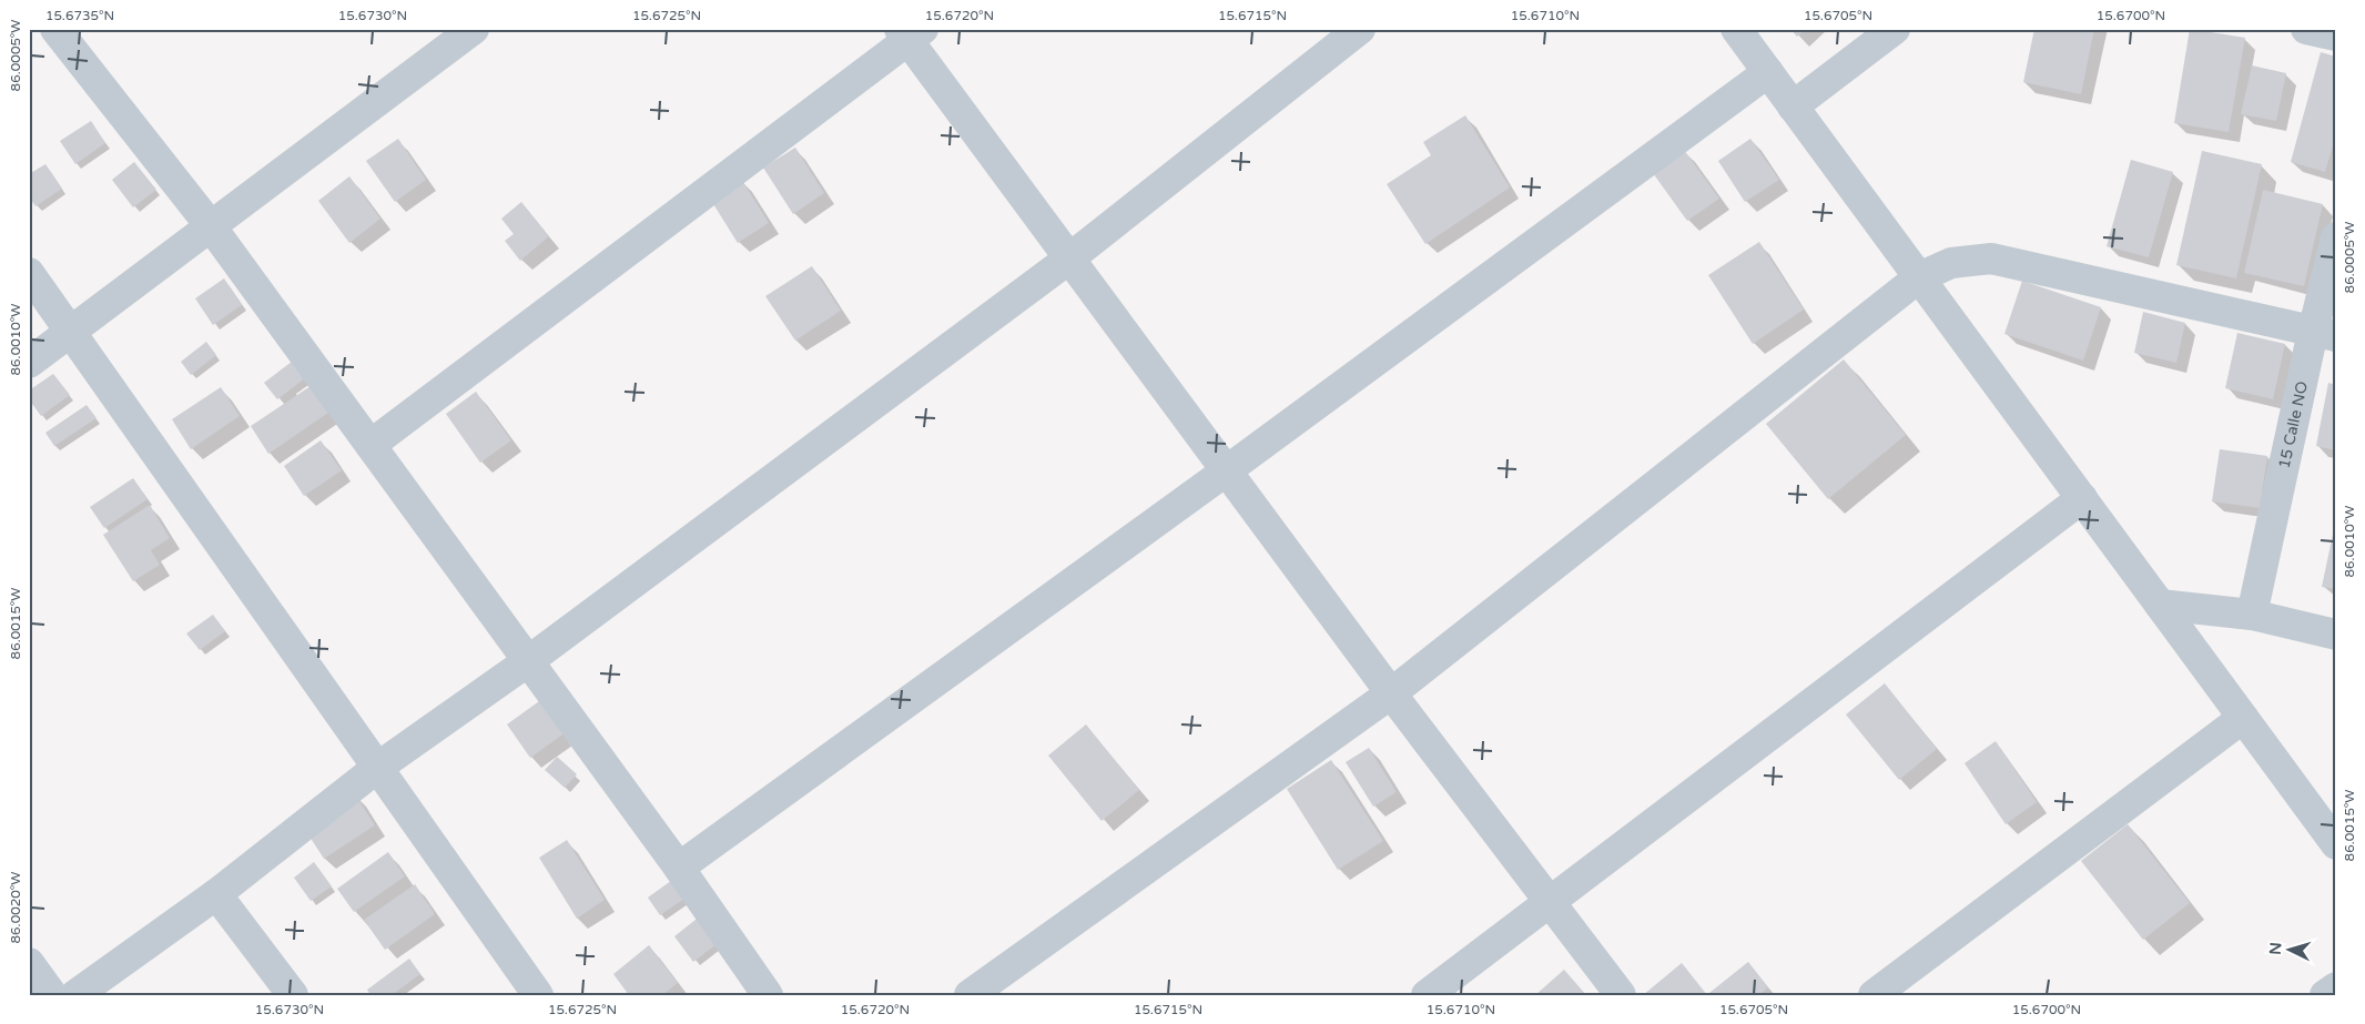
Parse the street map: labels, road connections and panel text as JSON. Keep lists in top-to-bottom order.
{
  "streets": {
    "street": ["15 Calle NO"]
  },
  "north": "left",
  "coordinates": [
    "15.6735°N",
    "15.6730°N",
    "15.6725°N",
    "15.6720°N",
    "15.6715°N",
    "15.6710°N",
    "15.6705°N",
    "15.6700°N",
    "86.0005°W",
    "86.0010°W",
    "86.0015°W",
    "86.0020°W"
  ]
}
